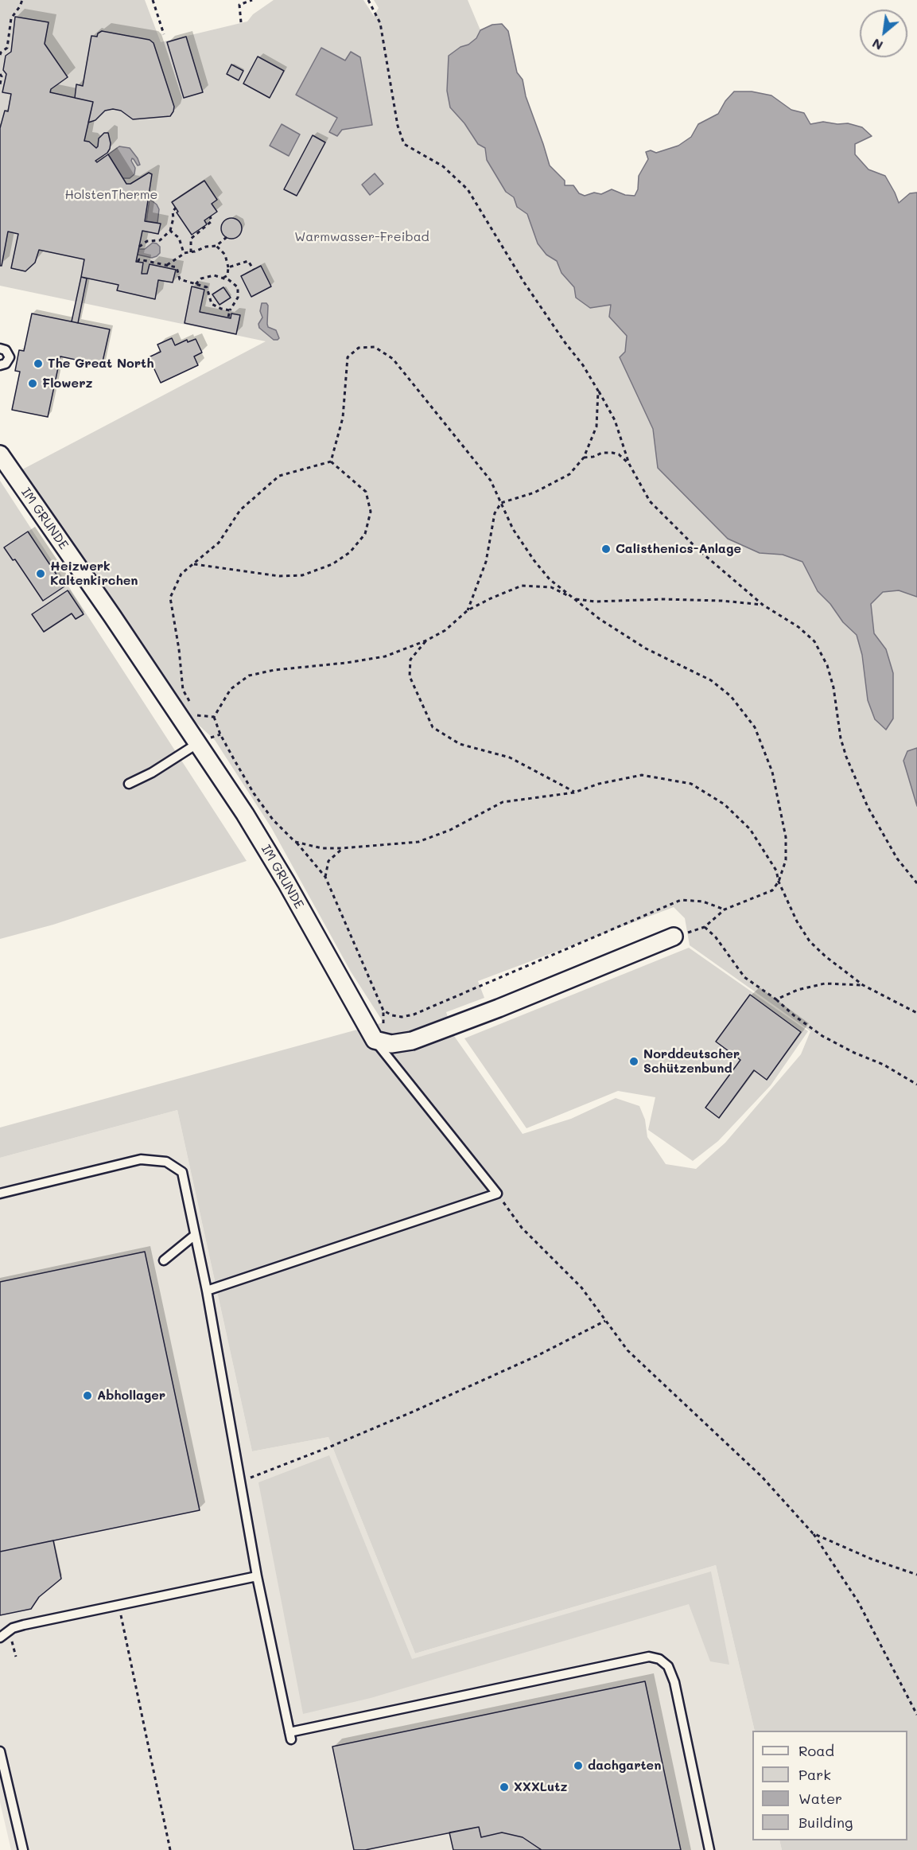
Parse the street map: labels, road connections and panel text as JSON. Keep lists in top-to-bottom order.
{
  "streets": {
    "street": ["IM GRUNDE"]
  },
  "parks": ["HolstenTherme", "Warmwasser-Freibad"],
  "places": [
    "The Great North",
    "Flowerz",
    "Calisthenics-Anlage",
    "Heizwerk Kaltenkirchen",
    "Norddeutscher Schützenbund",
    "Abhollager",
    "dachgarten",
    "XXXLutz"
  ],
  "legend": [
    "Road",
    "Park",
    "Water",
    "Building"
  ],
  "north": "bottom left"
}
